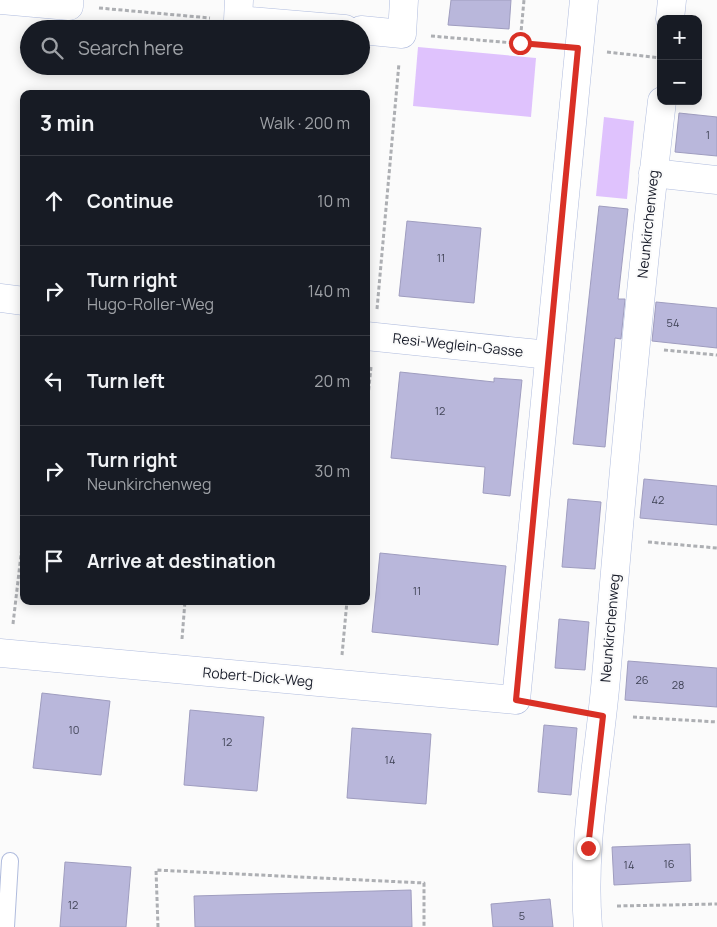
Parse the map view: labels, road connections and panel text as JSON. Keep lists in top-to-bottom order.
{
  "streets": {
    "street": ["Neunkirchenweg", "Resi-Weglein-Gasse", "Robert-Dick-Weg"]
  },
  "house_numbers": [
    "1",
    "11",
    "54",
    "12",
    "42",
    "11",
    "26",
    "28",
    "10",
    "12",
    "14",
    "16",
    "14",
    "12",
    "5"
  ],
  "page": {
    "map_buttons": ["+", "−"],
    "search": "Search here",
    "heading": ["3 min", "Walk · 200 m"],
    "list": [
      ["Continue", "10 m"],
      ["Turn right", "Hugo-Roller-Weg", "140 m"],
      ["Turn left", "20 m"],
      ["Turn right", "Neunkirchenweg", "30 m"],
      "Arrive at destination"
    ]
  }
}
